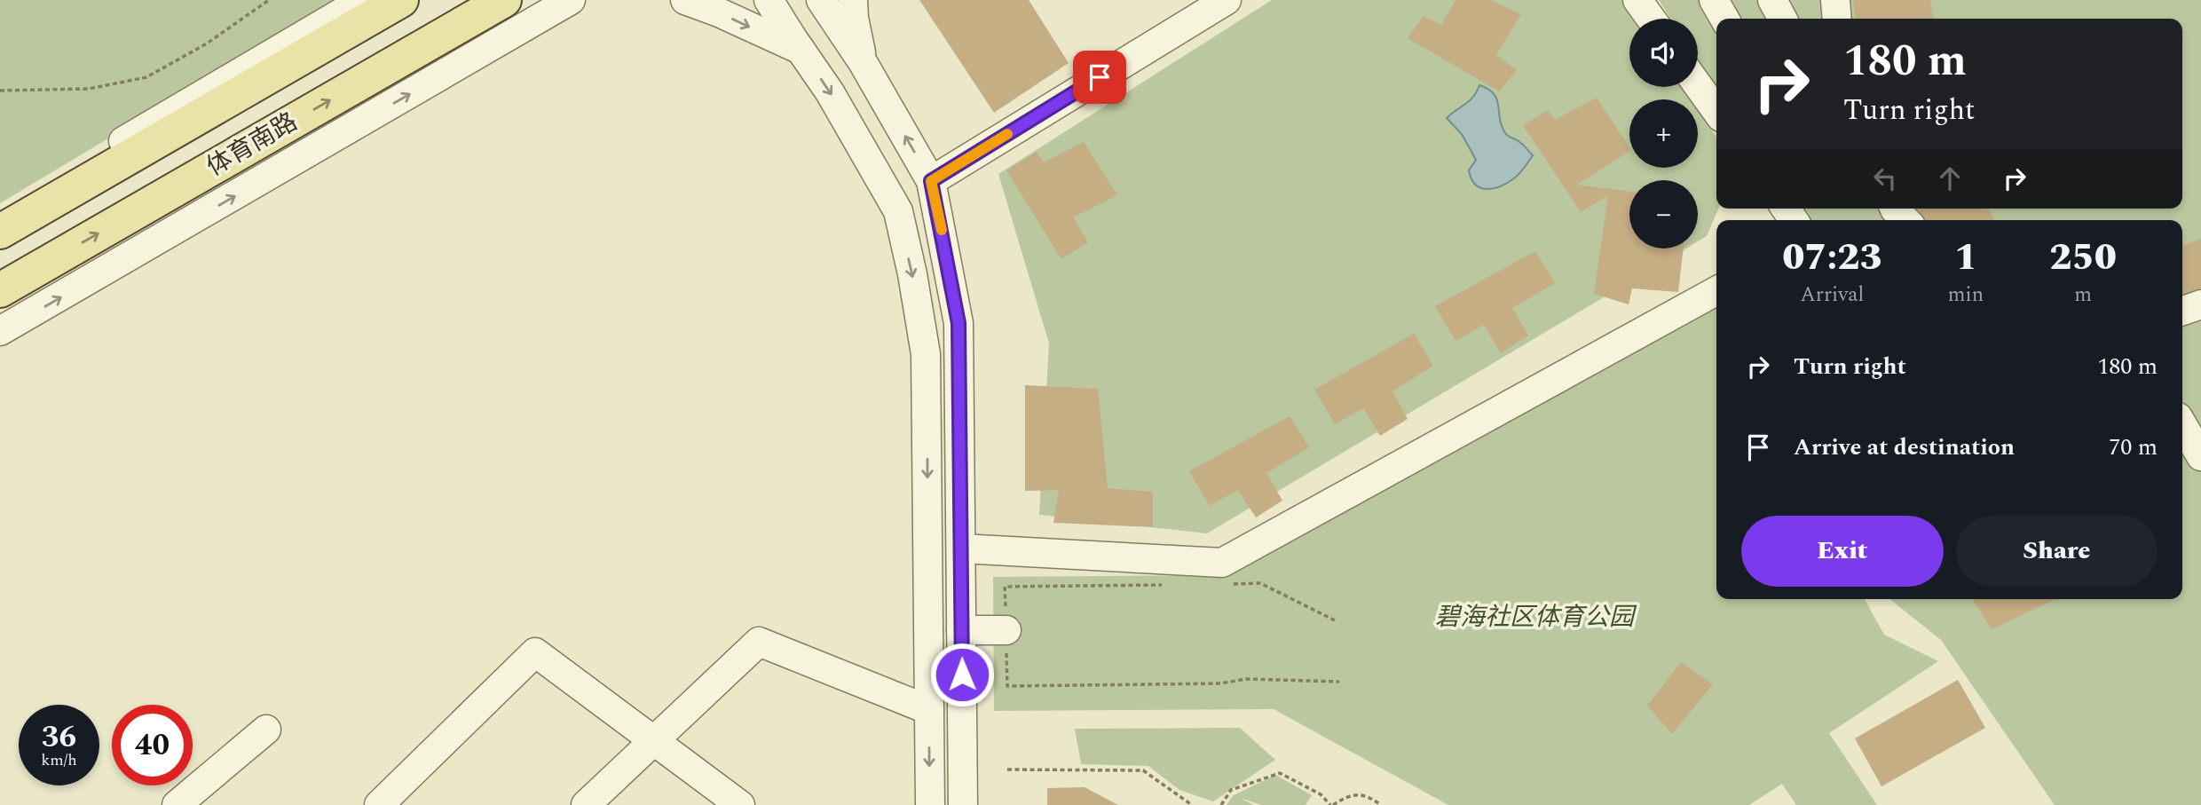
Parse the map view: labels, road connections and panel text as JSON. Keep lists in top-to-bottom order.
{
  "streets": {
    "main road": ["体育南路"]
  },
  "parks": ["碧海社区体育公园"],
  "page": {
    "map_buttons": ["+", "−"],
    "turn": ["180 m", "Turn right"],
    "eta": [
      "07:23",
      "Arrival",
      "1",
      "min",
      "250",
      "m"
    ],
    "list": [
      {
        "name": "Turn right",
        "value": "180 m"
      },
      {
        "name": "Arrive at destination",
        "value": "70 m"
      }
    ],
    "buttons": ["Exit", "Share"],
    "speed": "36 km/h",
    "limit": "40"
  }
}
